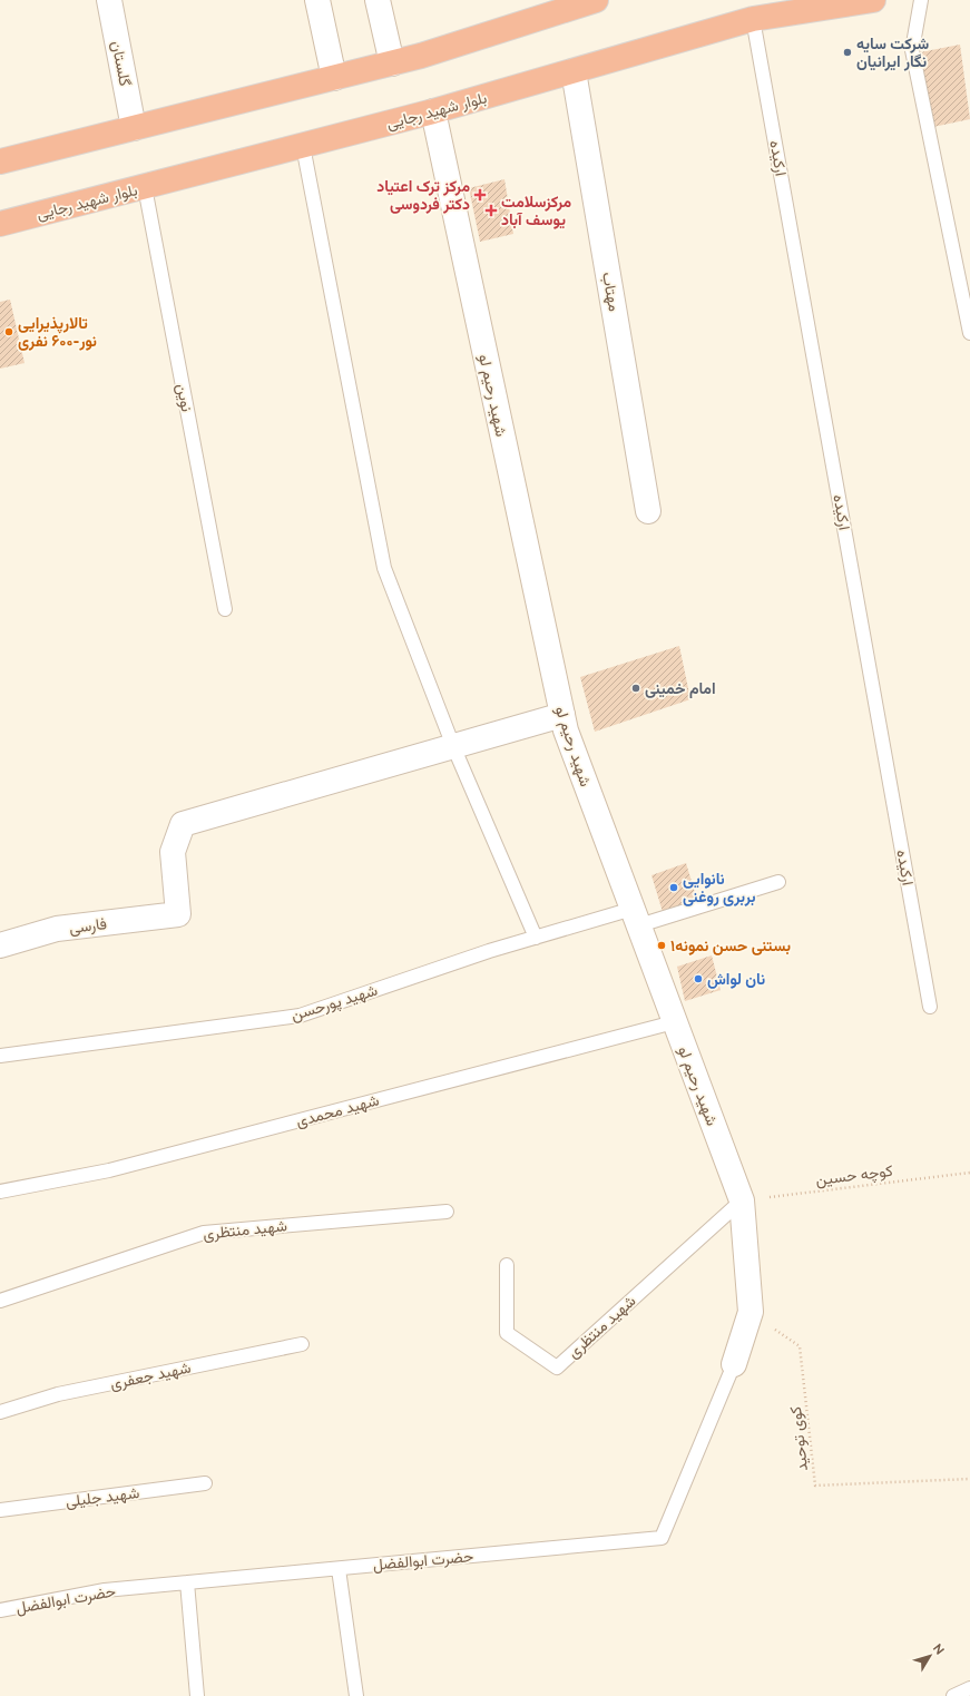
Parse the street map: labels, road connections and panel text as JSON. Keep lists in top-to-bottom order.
{
  "streets": {
    "highway": ["بلوار شهید رجایی"],
    "street": [
      "گلستان",
      "مهتاب",
      "شهید رحیم لو",
      "فارسی"
    ],
    "lane": [
      "ارکیده",
      "نوین",
      "شهید پورحسن",
      "شهید محمدی",
      "شهید منتظری",
      "شهید جعفری",
      "شهید جلیلی",
      "حضرت ابوالفضل"
    ],
    "path": ["کوچه حسین", "کوی توحید"]
  },
  "crossings": [
    ["بلوار شهید رجایی", "ارکیده"],
    ["بلوار شهید رجایی", "مهتاب"],
    ["بلوار شهید رجایی", "شهید رحیم لو"],
    ["بلوار شهید رجایی", "نوین"],
    ["شهید رحیم لو", "شهید پورحسن"],
    ["شهید رحیم لو", "شهید محمدی"],
    ["شهید رحیم لو", "کوچه حسین"],
    ["شهید رحیم لو", "شهید منتظری"],
    ["شهید رحیم لو", "کوی توحید"],
    ["شهید رحیم لو", "حضرت ابوالفضل"],
    ["کوچه حسین", "شهید منتظری"]
  ],
  "places": {
    "other": [
      "شرکت سایه نگار ایرانیان",
      "تالارپذیرایی نور-۶۰۰ نفری",
      "امام خمینی",
      "نانوایی بربری روغنی",
      "بستنی حسن نمونه۱",
      "نان لواش"
    ],
    "health": ["مرکز ترک اعتیاد دکتر فردوسی", "مرکزسلامت یوسف آباد"]
  },
  "north": "top right"
}
